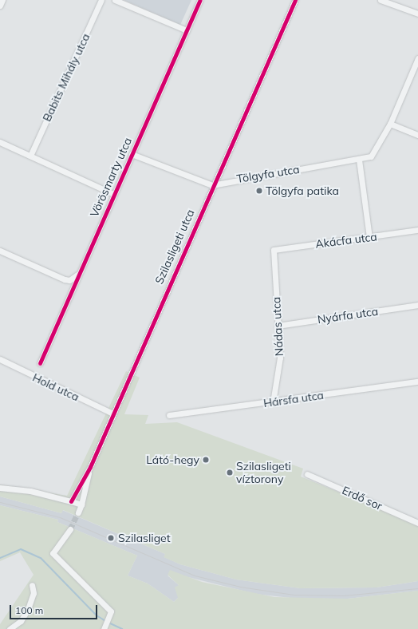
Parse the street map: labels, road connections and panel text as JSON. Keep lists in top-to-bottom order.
{
  "streets": {
    "street": [
      "Babits Mihály utca",
      "Tölgyfa utca",
      "Vörösmarty utca",
      "Akácfa utca",
      "Szilasligeti utca",
      "Nyárfa utca",
      "Nádas utca",
      "Hold utca",
      "Hársfa utca",
      "Erdő sor"
    ]
  },
  "crossings": [
    ["Tölgyfa utca", "Szilasligeti utca"],
    ["Akácfa utca", "Nádas utca"],
    ["Szilasligeti utca", "Hold utca"],
    ["Nyárfa utca", "Nádas utca"],
    ["Nádas utca", "Hársfa utca"]
  ],
  "places": [
    "Tölgyfa patika",
    "Látó-hegy",
    "Szilasligeti víztorony",
    "Szilasliget"
  ],
  "scale_bar": "100 m"
}
